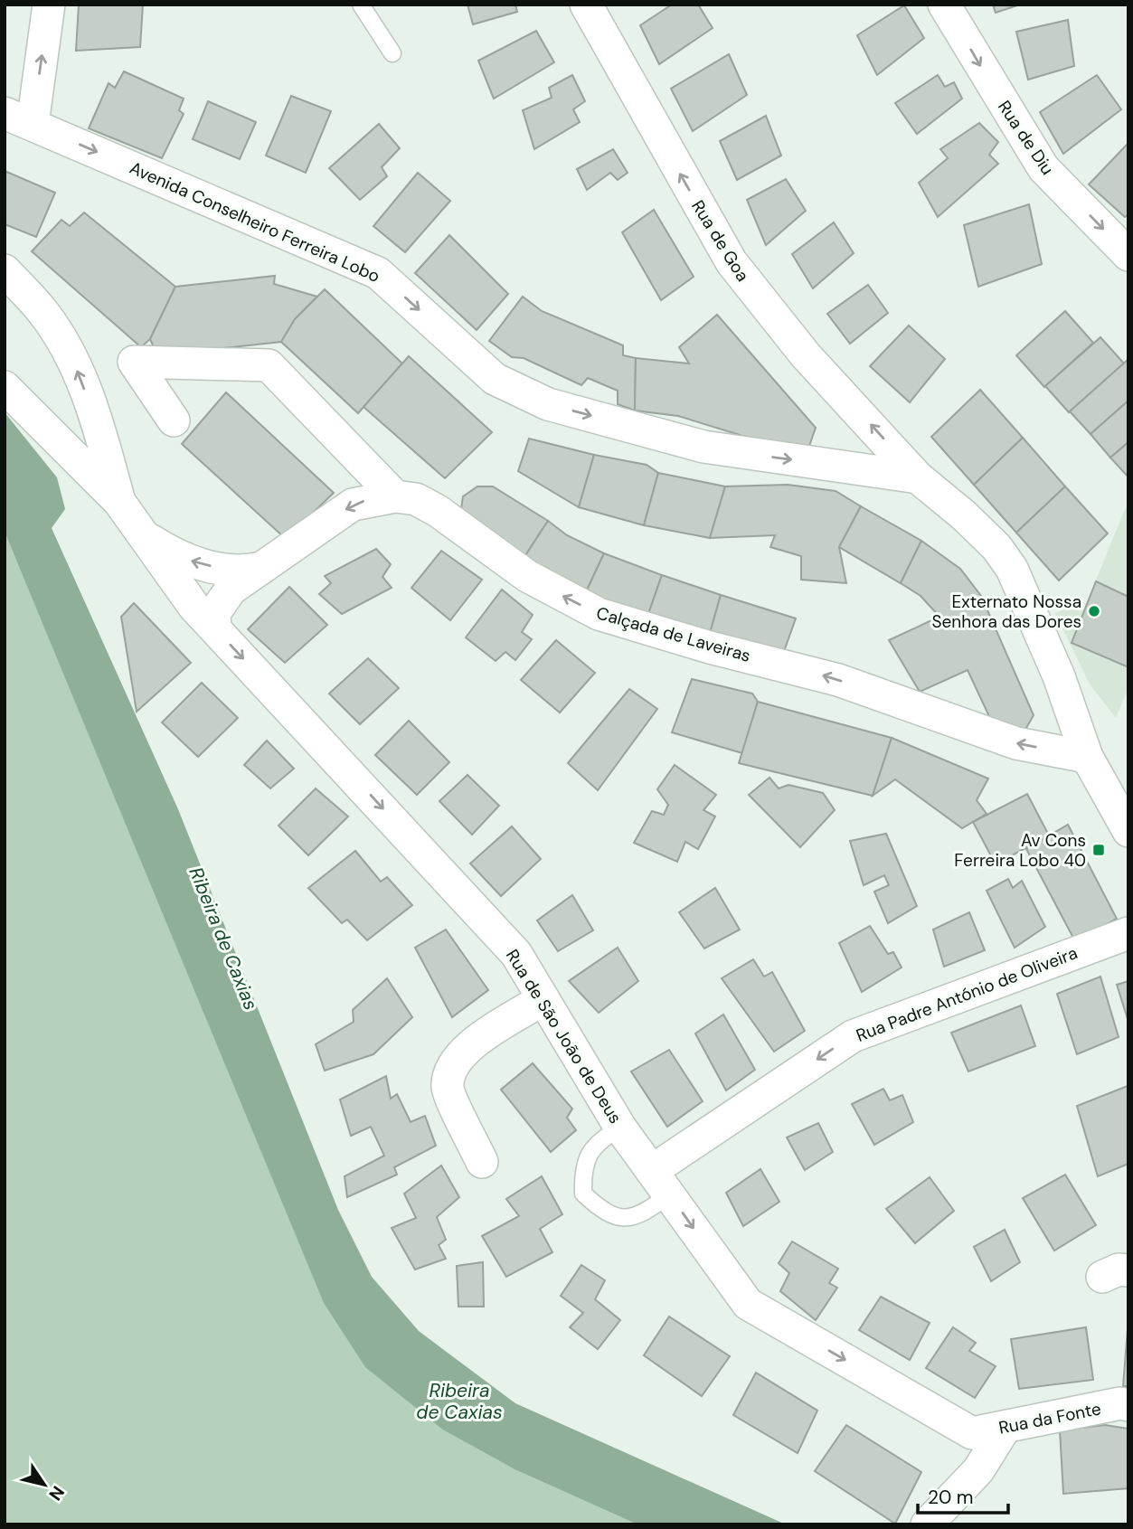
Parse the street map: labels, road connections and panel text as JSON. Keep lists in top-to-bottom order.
{
  "streets": {
    "street": [
      "Rua de Diu",
      "Avenida Conselheiro Ferreira Lobo",
      "Rua de Goa",
      "Calçada de Laveiras",
      "Rua Padre António de Oliveira",
      "Rua de São João de Deus",
      "Rua da Fonte"
    ]
  },
  "crossings": [
    ["Avenida Conselheiro Ferreira Lobo", "Rua de Goa"],
    ["Calçada de Laveiras", "Rua de São João de Deus"],
    ["Rua Padre António de Oliveira", "Rua de São João de Deus"],
    ["Rua de São João de Deus", "Rua da Fonte"]
  ],
  "one_way": [
    "Rua de Diu",
    "Avenida Conselheiro Ferreira Lobo",
    "Rua de Goa",
    "Calçada de Laveiras",
    "Rua Padre António de Oliveira"
  ],
  "water": ["Ribeira de Caxias"],
  "places": {
    "other": ["Externato Nossa Senhora das Dores"],
    "transit": ["Av Cons Ferreira Lobo 40"]
  },
  "scale_bar": "20 m",
  "north": "bottom right"
}
